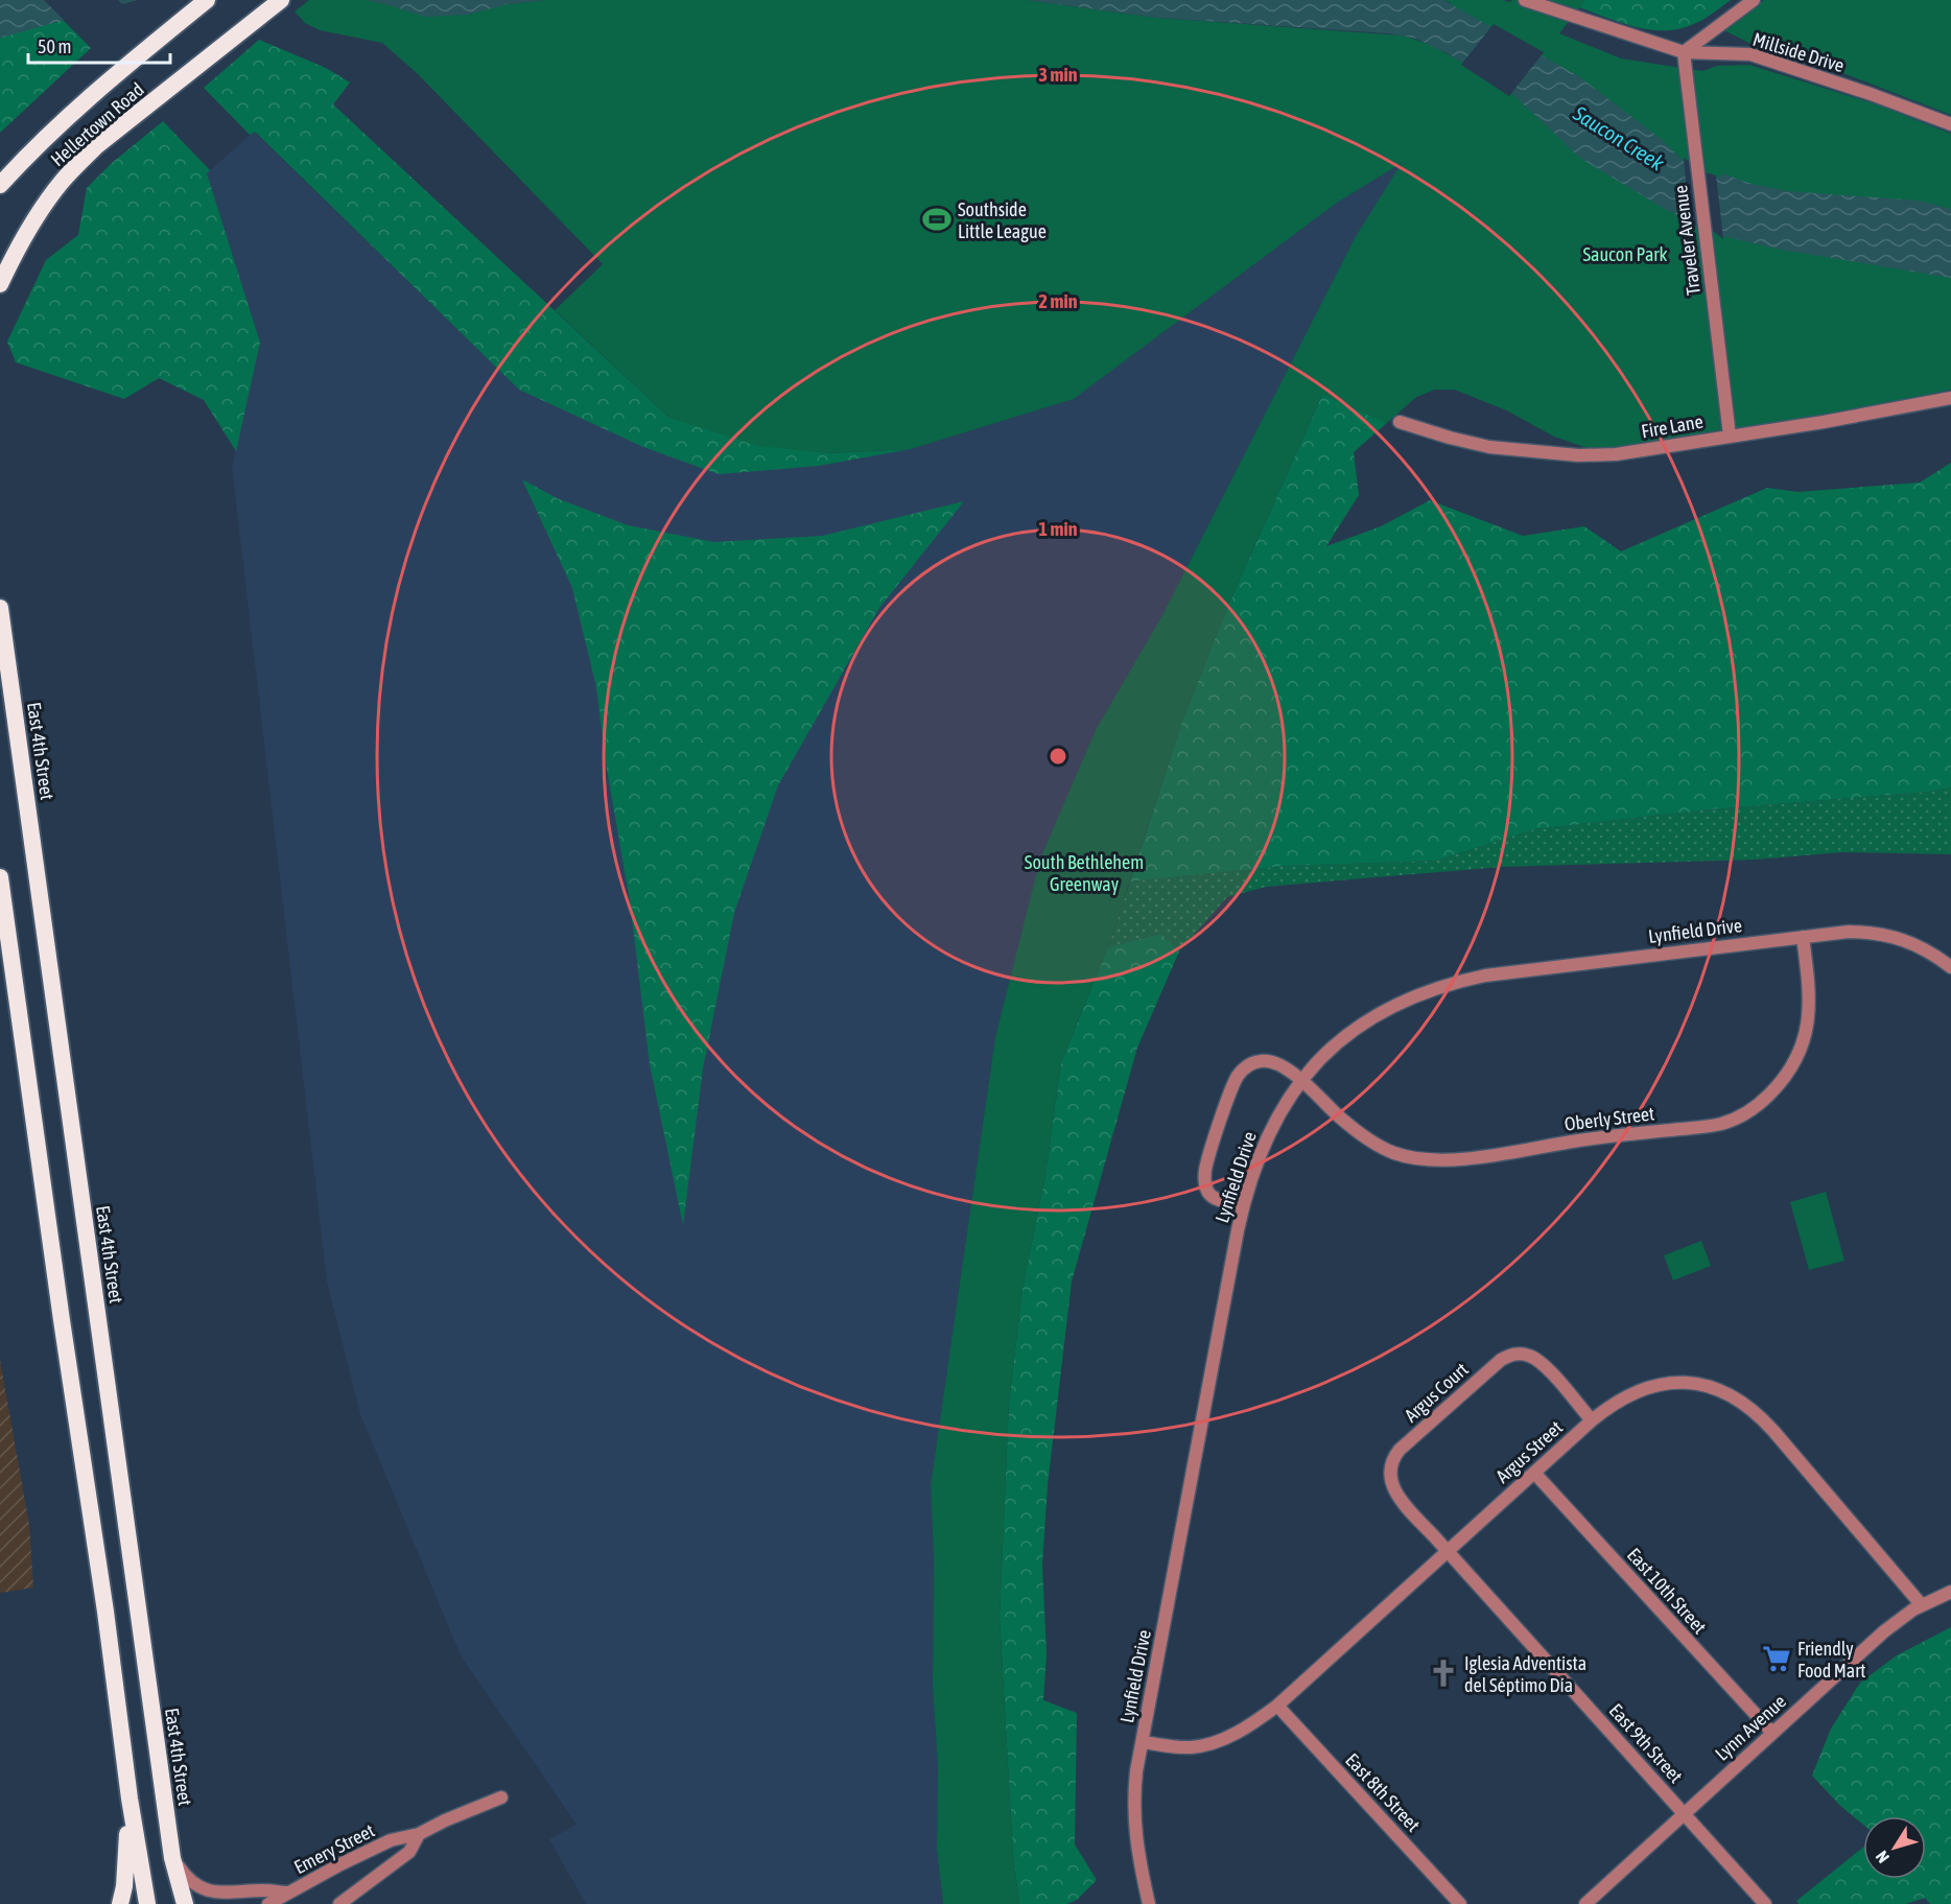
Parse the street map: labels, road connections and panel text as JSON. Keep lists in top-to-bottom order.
{
  "streets": {
    "highway": ["Hellertown Road", "East 4th Street"],
    "street": [
      "Millside Drive",
      "Traveler Avenue",
      "Fire Lane",
      "Lynfield Drive",
      "Oberly Street",
      "Argus Court",
      "Argus Street",
      "East 10th Street",
      "Lynn Avenue",
      "East 9th Street",
      "East 8th Street",
      "Emery Street"
    ]
  },
  "crossings": [
    ["Millside Drive", "Traveler Avenue"],
    ["Traveler Avenue", "Fire Lane"],
    ["Lynfield Drive", "Oberly Street"],
    ["Lynfield Drive", "Argus Street"],
    ["Argus Court", "Argus Street"],
    ["Argus Court", "East 9th Street"],
    ["Argus Street", "East 10th Street"],
    ["Argus Street", "Lynn Avenue"],
    ["Argus Street", "East 9th Street"],
    ["Argus Street", "East 8th Street"],
    ["East 10th Street", "Lynn Avenue"],
    ["Lynn Avenue", "East 9th Street"]
  ],
  "water": ["Saucon Creek"],
  "parks": ["Saucon Park", "South Bethlehem Greenway"],
  "places": {
    "sports": ["Southside Little League"],
    "supermarket": ["Friendly Food Mart"],
    "church": ["Iglesia Adventista del Séptimo Día"]
  },
  "scale_bar": "50 m",
  "north": "bottom left",
  "rings": ["3 min", "2 min", "1 min"]
}
